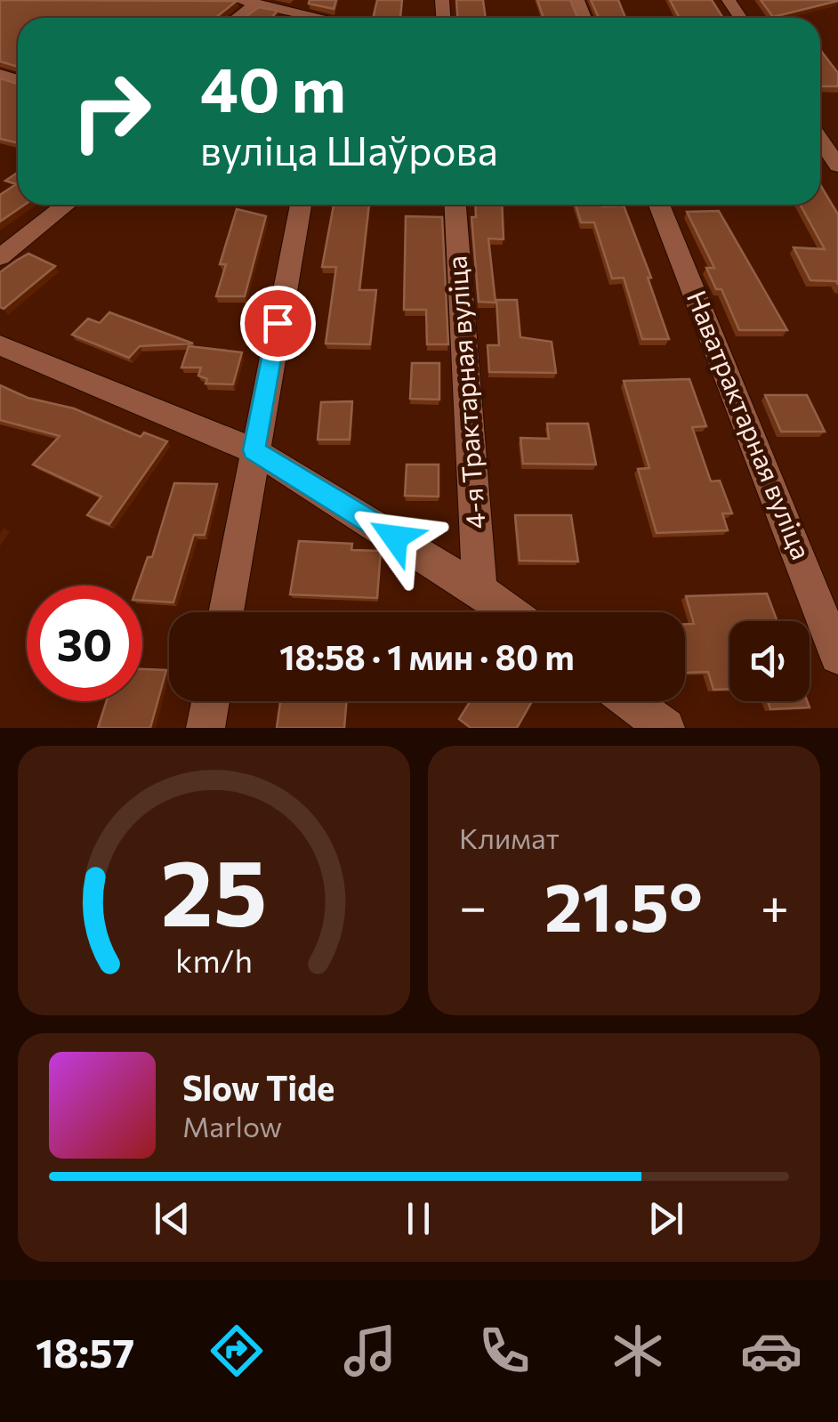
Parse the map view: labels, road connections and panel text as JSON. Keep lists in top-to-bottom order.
{
  "streets": {
    "street": ["4-я Трактарная вуліца", "Наватрактарная вуліца"]
  },
  "page": {
    "turn": ["40 m", "вуліца Шаўрова"],
    "limit": "30",
    "trip": "18:58 · 1 мин · 80 m",
    "tile": "Климат",
    "heat": ["−", "21.5°", "+"],
    "song": ["Slow Tide", "Marlow"],
    "tabs": "18:57",
    "gauge": ["25", "km/h"]
  }
}
